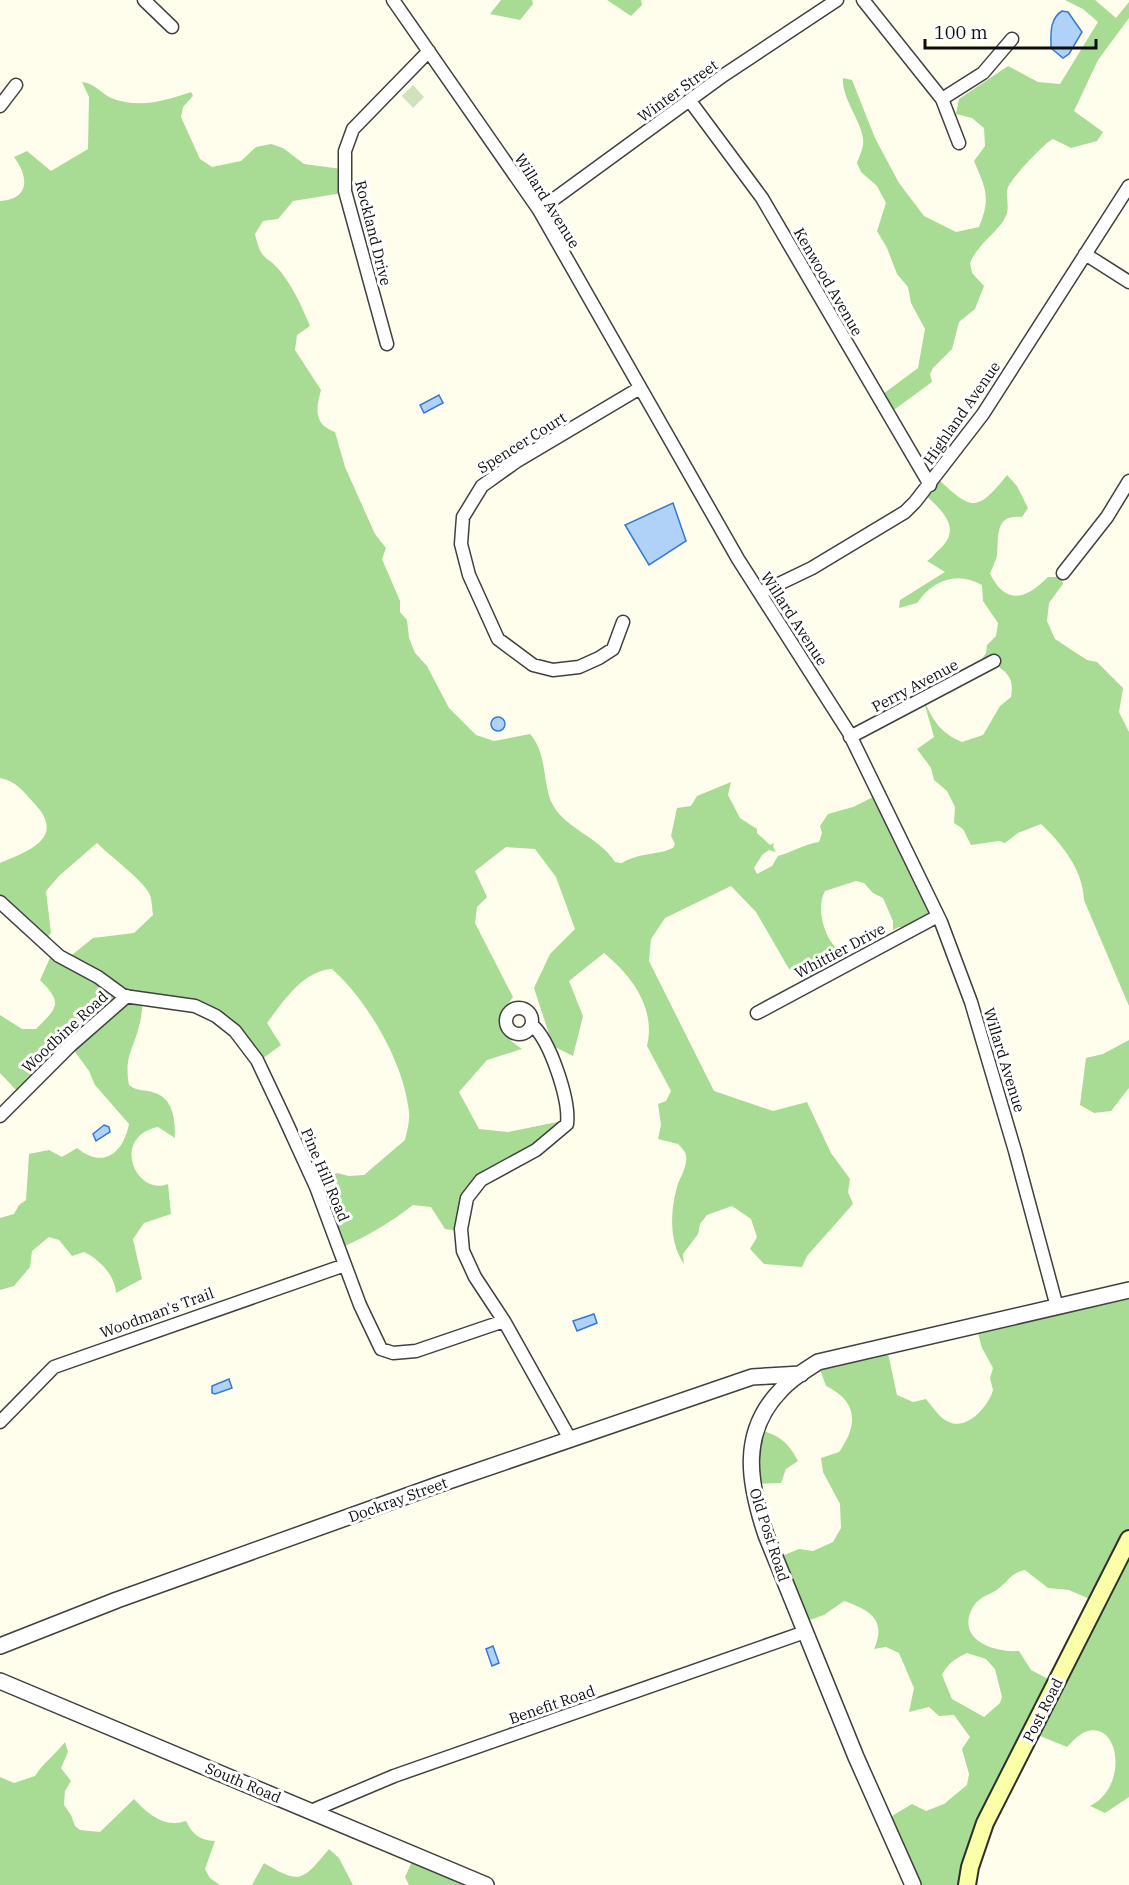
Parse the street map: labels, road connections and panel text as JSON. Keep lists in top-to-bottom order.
{
  "streets": {
    "main road": ["Post Road"],
    "street": [
      "Winter Street",
      "Willard Avenue",
      "Rockland Drive",
      "Kenwood Avenue",
      "Highland Avenue",
      "Spencer Court",
      "Perry Avenue",
      "Whittier Drive",
      "Woodbine Road",
      "Pine Hill Road",
      "Woodman's Trail",
      "Dockray Street",
      "Old Post Road",
      "Benefit Road",
      "South Road"
    ]
  },
  "crossings": [
    ["Winter Street", "Willard Avenue"],
    ["Winter Street", "Kenwood Avenue"],
    ["Willard Avenue", "Rockland Drive"],
    ["Willard Avenue", "Highland Avenue"],
    ["Willard Avenue", "Spencer Court"],
    ["Willard Avenue", "Perry Avenue"],
    ["Willard Avenue", "Whittier Drive"],
    ["Willard Avenue", "Old Post Road"],
    ["Kenwood Avenue", "Highland Avenue"],
    ["Woodbine Road", "Pine Hill Road"],
    ["Pine Hill Road", "Woodman's Trail"],
    ["Dockray Street", "Old Post Road"],
    ["Old Post Road", "Benefit Road"],
    ["Benefit Road", "South Road"]
  ],
  "scale_bar": "100 m"
}
